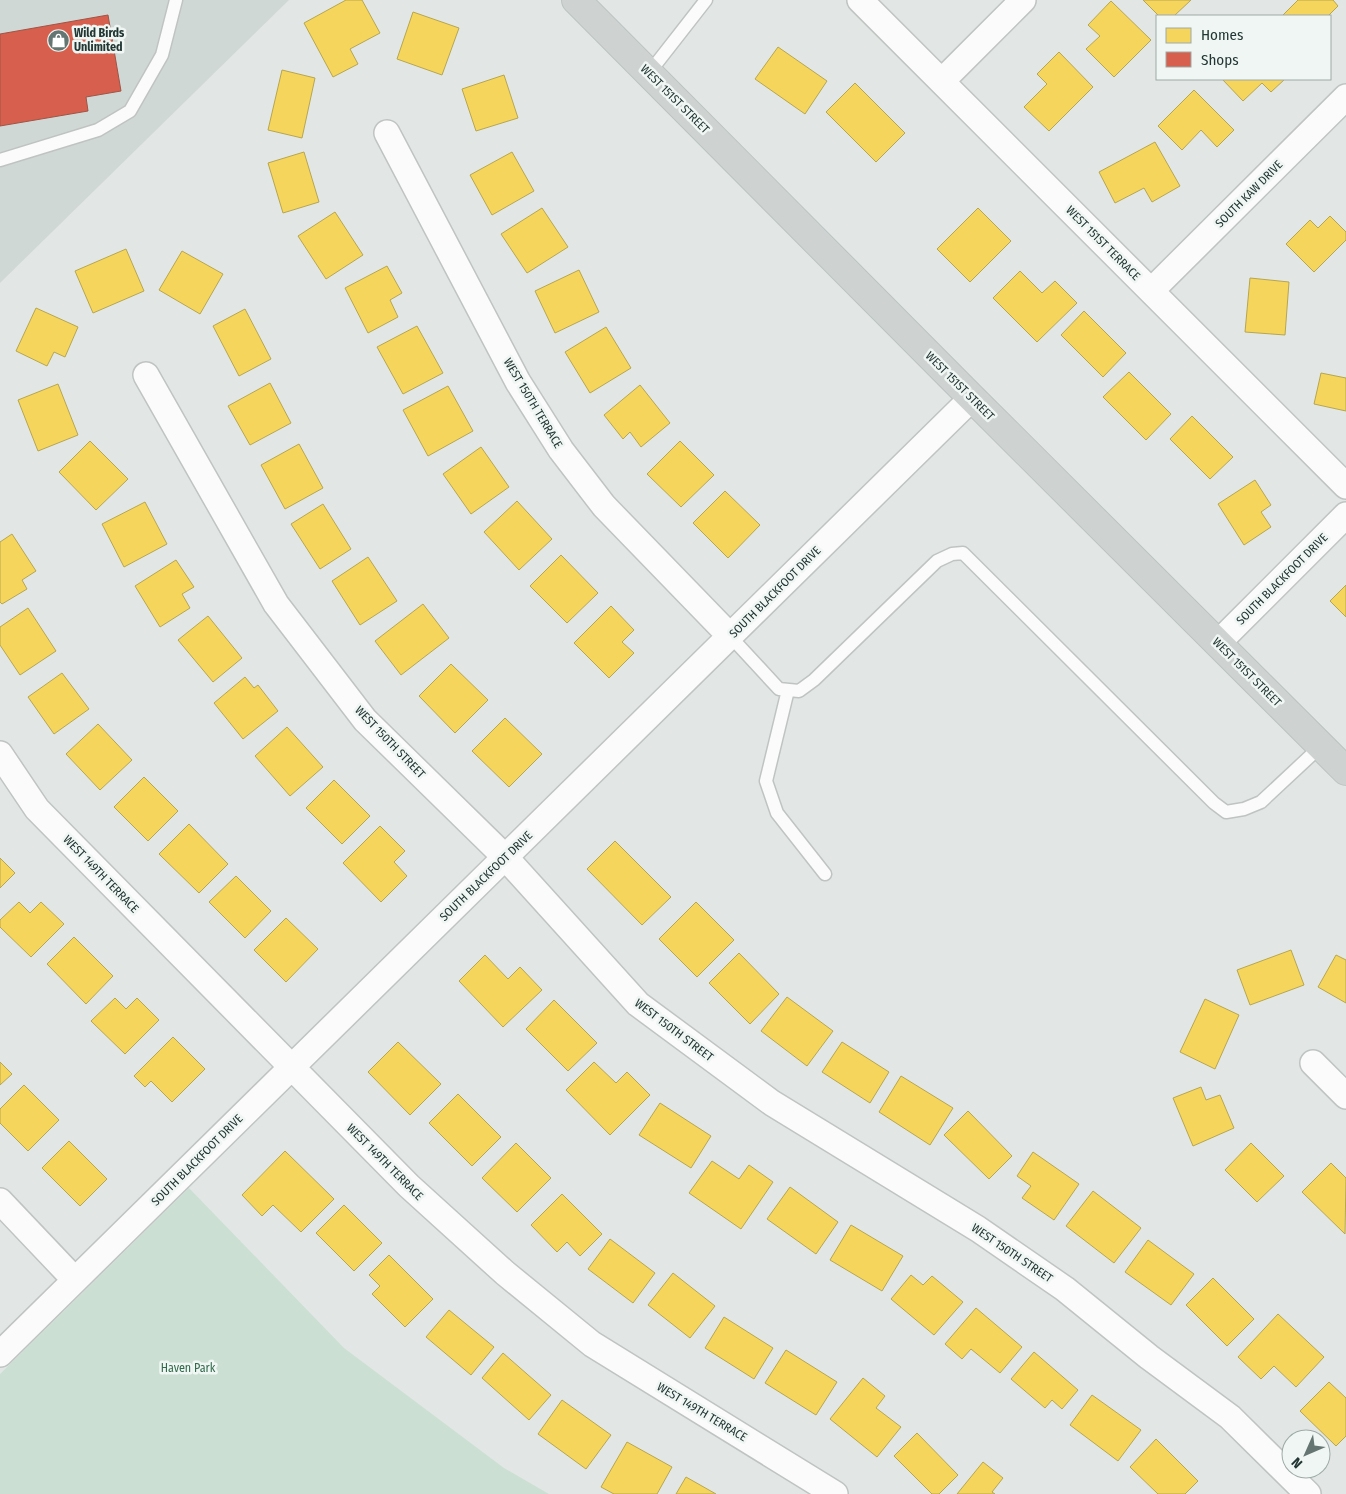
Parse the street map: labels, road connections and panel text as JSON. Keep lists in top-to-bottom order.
{
  "streets": {
    "main road": ["WEST 151ST STREET"],
    "street": [
      "SOUTH KAW DRIVE",
      "WEST 151ST TERRACE",
      "WEST 150TH TERRACE",
      "SOUTH BLACKFOOT DRIVE",
      "WEST 150TH STREET",
      "WEST 149TH TERRACE"
    ]
  },
  "crossings": [
    ["WEST 151ST STREET", "SOUTH BLACKFOOT DRIVE"],
    ["SOUTH KAW DRIVE", "WEST 151ST TERRACE"],
    ["WEST 150TH TERRACE", "SOUTH BLACKFOOT DRIVE"],
    ["SOUTH BLACKFOOT DRIVE", "WEST 150TH STREET"],
    ["SOUTH BLACKFOOT DRIVE", "WEST 149TH TERRACE"]
  ],
  "parks": ["Haven Park"],
  "places": {
    "shop": ["Wild Birds Unlimited"]
  },
  "legend": ["Homes", "Shops"],
  "north": "bottom left"
}
